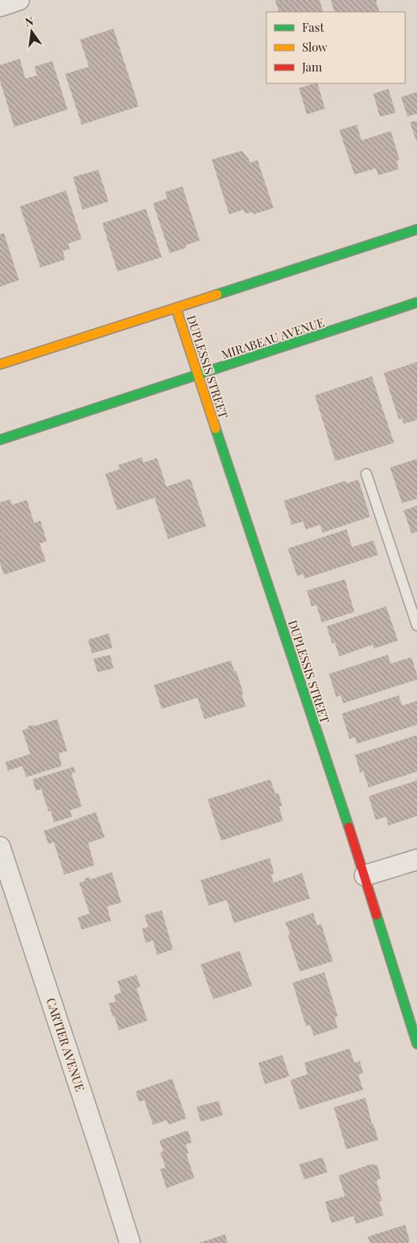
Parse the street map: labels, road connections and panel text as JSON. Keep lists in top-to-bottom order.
{
  "streets": {
    "street": ["MIRABEAU AVENUE", "DUPLESSIS STREET", "CARTIER AVENUE"]
  },
  "crossings": [
    ["MIRABEAU AVENUE", "DUPLESSIS STREET"]
  ],
  "legend": ["Fast", "Slow", "Jam"],
  "north": "top"
}
